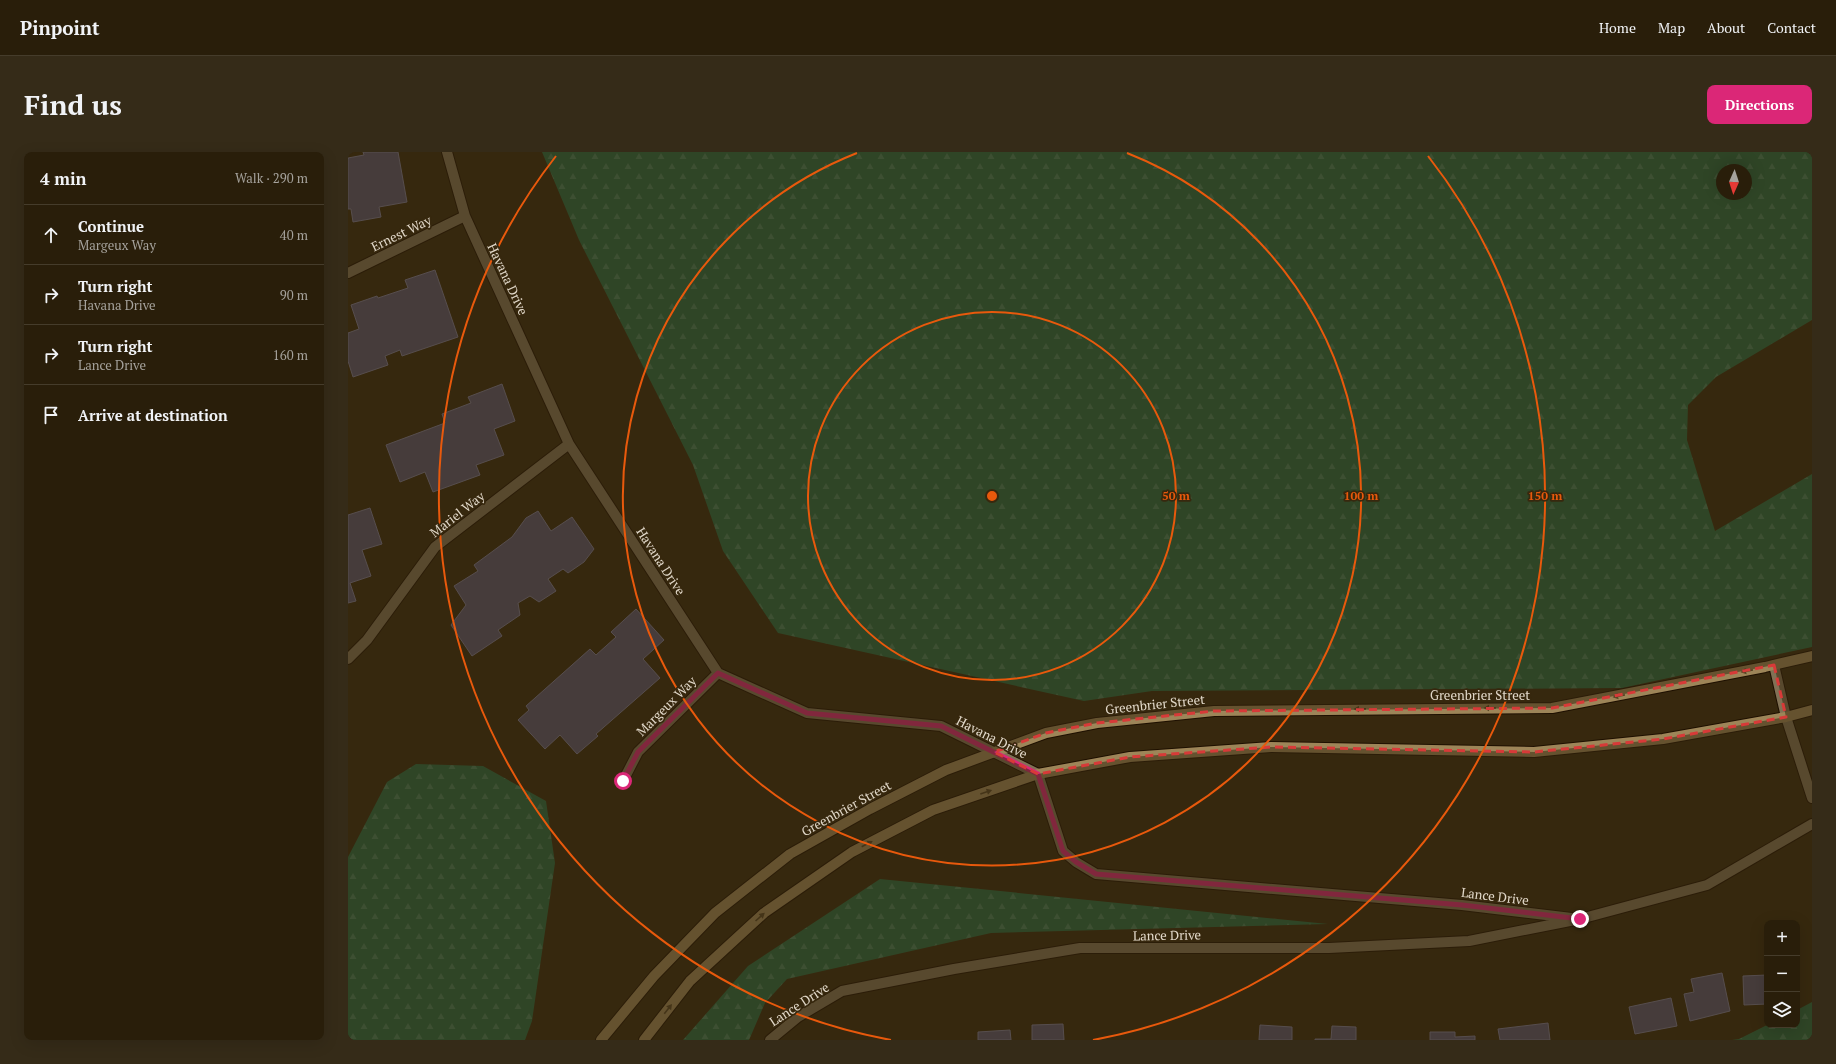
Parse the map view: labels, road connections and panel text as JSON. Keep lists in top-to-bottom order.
{
  "streets": {
    "main road": ["Greenbrier Street"],
    "street": [
      "Ernest Way",
      "Havana Drive",
      "Mariel Way",
      "Margeux Way",
      "Lance Drive"
    ]
  },
  "crossings": [
    ["Ernest Way", "Havana Drive"],
    ["Havana Drive", "Mariel Way"],
    ["Havana Drive", "Greenbrier Street"],
    ["Havana Drive", "Margeux Way"],
    ["Havana Drive", "Lance Drive"]
  ],
  "north": "bottom",
  "page": {
    "header": "Pinpoint",
    "nav": [
      "Home",
      "Map",
      "About",
      "Contact"
    ],
    "buttons": "Directions",
    "title": "Find us",
    "heading": ["4 min", "Walk · 290 m"],
    "list": [
      ["Continue", "Margeux Way", "40 m"],
      ["Turn right", "Havana Drive", "90 m"],
      ["Turn right", "Lance Drive", "160 m"],
      "Arrive at destination"
    ],
    "map_buttons": ["+", "−"]
  },
  "rings": ["50 m", "100 m", "150 m"]
}
